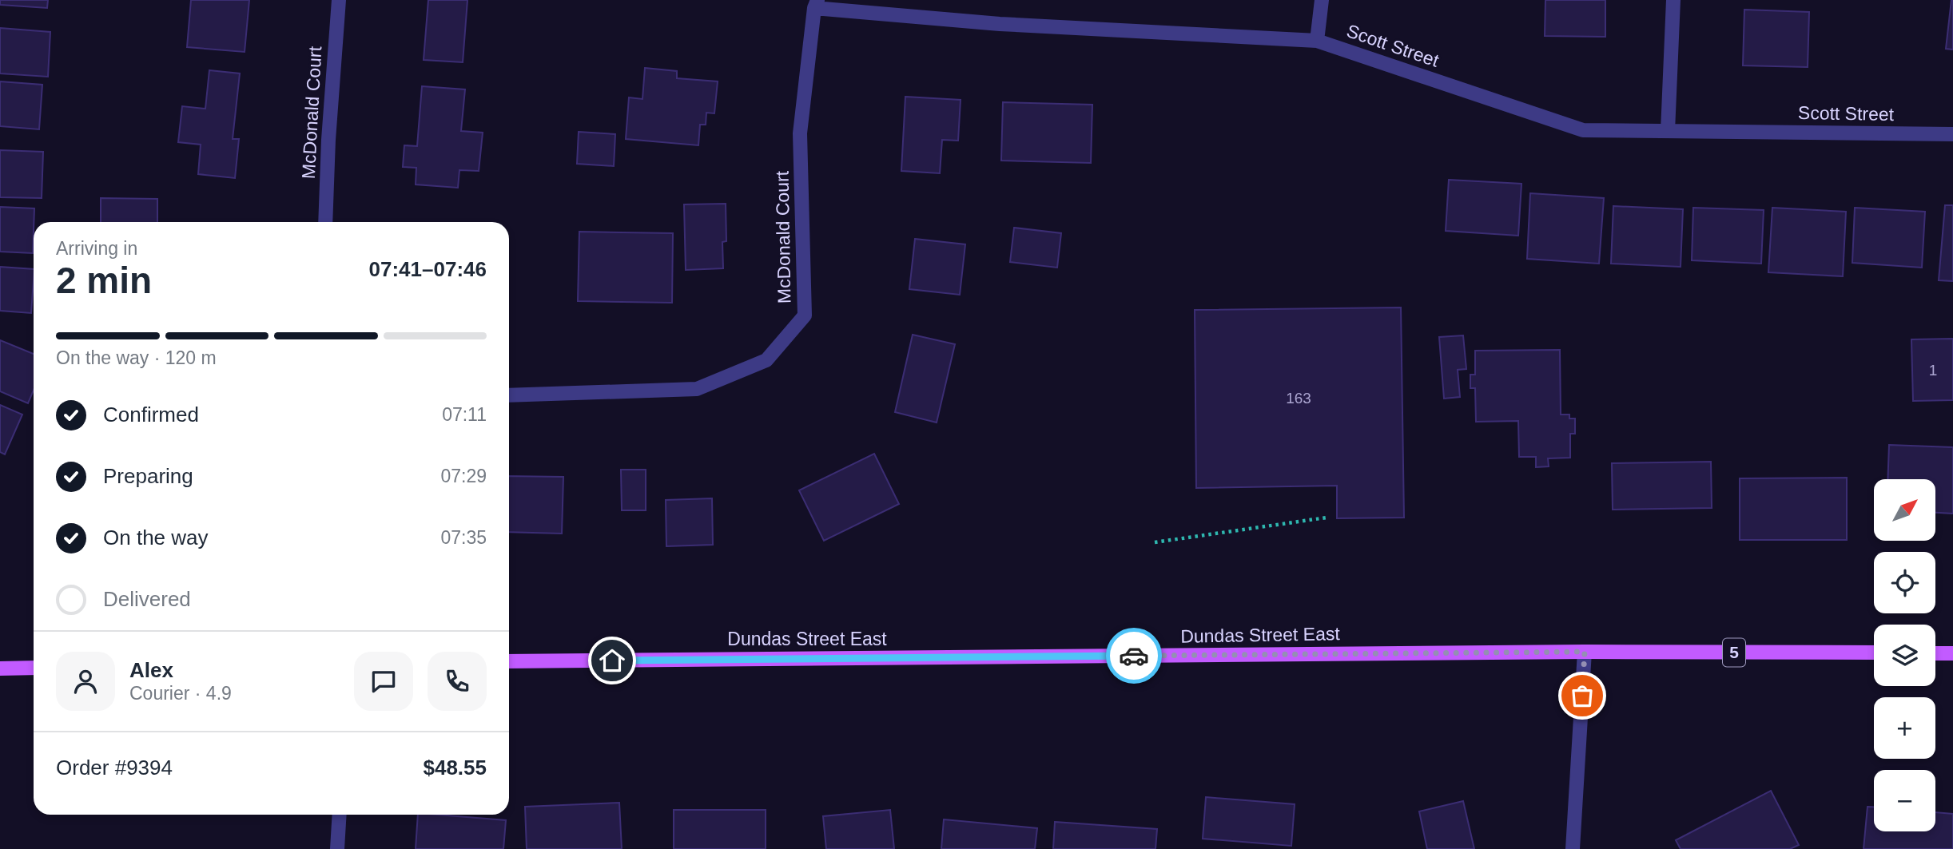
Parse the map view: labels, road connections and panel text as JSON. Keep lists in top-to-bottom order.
{
  "streets": {
    "main road": ["Dundas Street East", "5"],
    "street": ["Scott Street", "McDonald Court"]
  },
  "crossings": [
    ["Scott Street", "McDonald Court"]
  ],
  "house_numbers": ["1", "163"],
  "north": "top right",
  "page": {
    "heading": ["2 min", "Arriving in", "07:41–07:46"],
    "panel": [
      "Alex",
      "Courier · 4.9",
      "Order #9394",
      "$48.55"
    ],
    "bar": "On the way · 120 m",
    "list": [
      ["Confirmed", "07:11"],
      ["Preparing", "07:29"],
      ["On the way", "07:35"],
      "Delivered"
    ],
    "map_buttons": ["+", "−"]
  }
}
